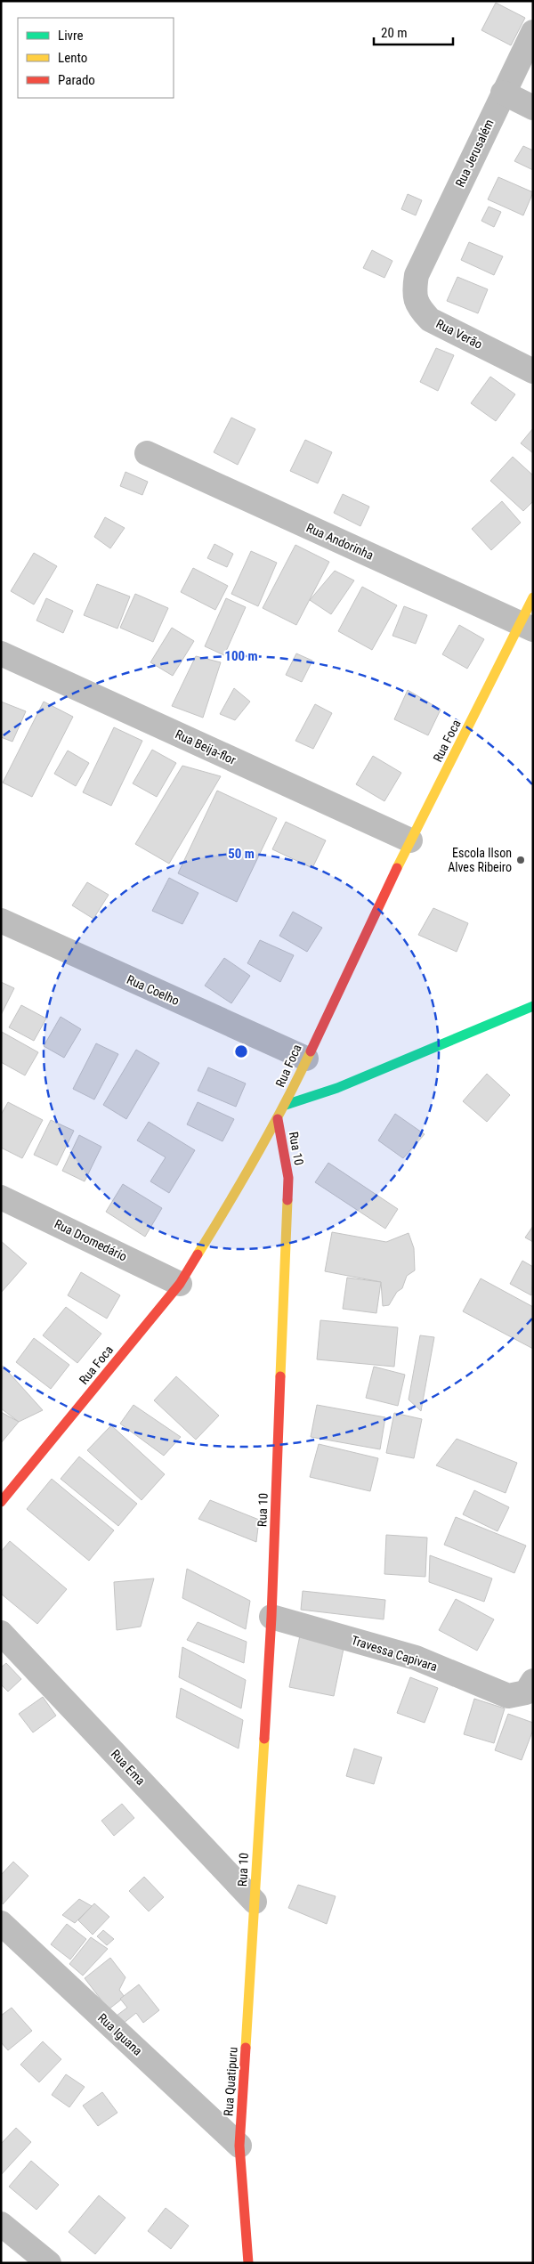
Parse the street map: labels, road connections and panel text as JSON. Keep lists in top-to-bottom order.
{
  "streets": {
    "street": [
      "Rua Jerusalém",
      "Rua Verão",
      "Rua Andorinha",
      "Rua Foca",
      "Rua Beija-flor",
      "Rua Coelho",
      "Rua 10",
      "Rua Dromedário",
      "Travessa Capivara",
      "Rua Ema",
      "Rua Iguana",
      "Rua Quatipuru"
    ]
  },
  "crossings": [
    ["Rua Jerusalém", "Rua Verão"],
    ["Rua Andorinha", "Rua Foca"],
    ["Rua Foca", "Rua Beija-flor"],
    ["Rua Foca", "Rua Coelho"],
    ["Rua Foca", "Rua 10"],
    ["Rua Foca", "Rua Dromedário"],
    ["Rua 10", "Travessa Capivara"],
    ["Rua 10", "Rua Ema"],
    ["Rua 10", "Rua Quatipuru"],
    ["Rua Ema", "Rua Quatipuru"],
    ["Rua Iguana", "Rua Quatipuru"]
  ],
  "places": ["Escola Ilson Alves Ribeiro"],
  "legend": ["Livre", "Lento", "Parado"],
  "scale_bar": "20 m",
  "rings": ["100 m", "50 m"]
}
